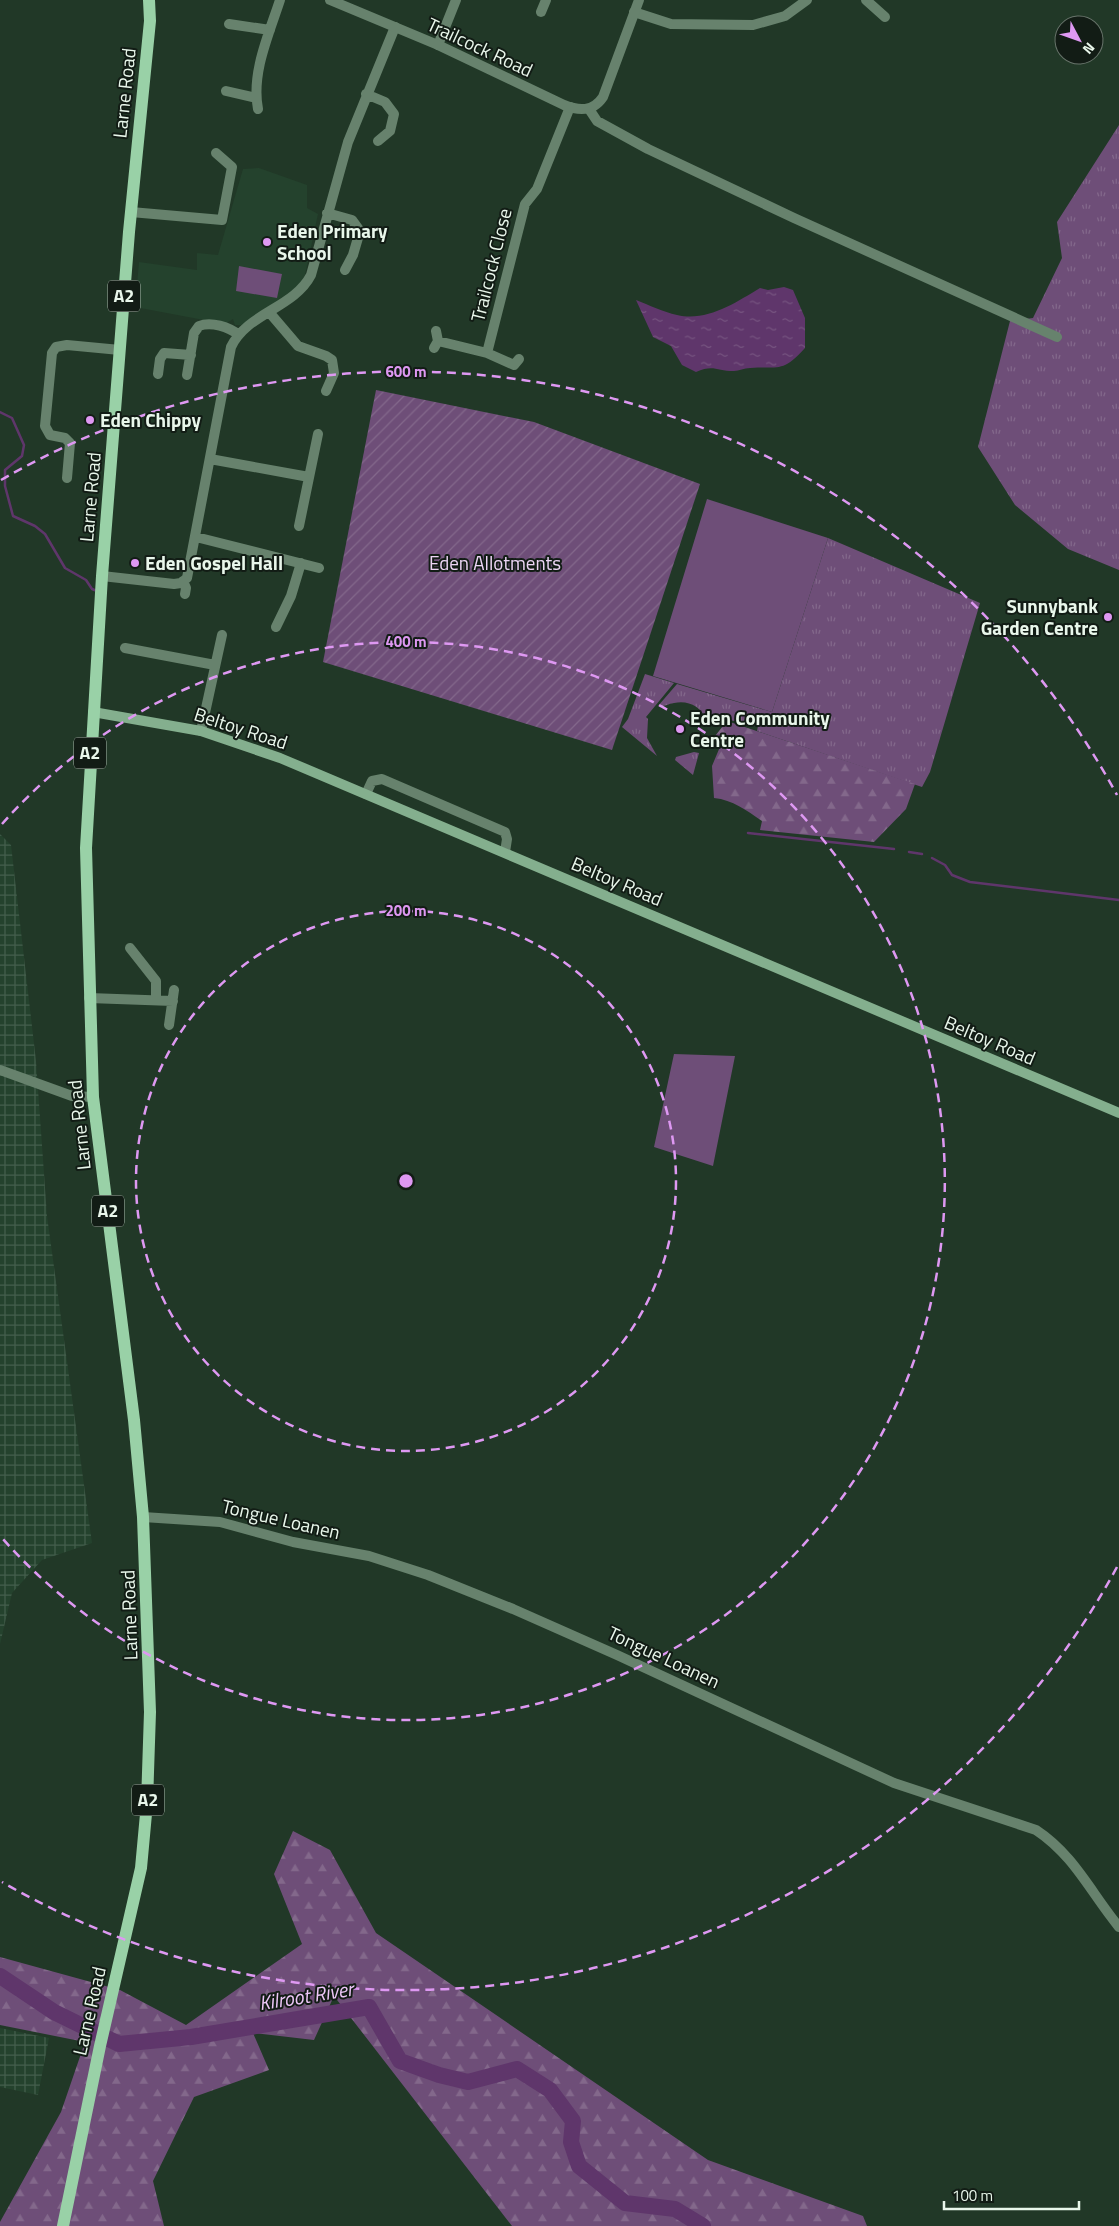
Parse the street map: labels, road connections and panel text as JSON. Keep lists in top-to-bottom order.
{
  "streets": {
    "main road": ["Larne Road", "A2", "Beltoy Road"],
    "street": ["Trailcock Road", "Trailcock Close", "Tongue Loanen"]
  },
  "crossings": [
    ["Trailcock Road", "Trailcock Close"],
    ["Larne Road", "Beltoy Road"],
    ["Larne Road", "Tongue Loanen"]
  ],
  "water": ["Kilroot River"],
  "parks": ["Eden Allotments"],
  "places": [
    "Eden Primary School",
    "Eden Chippy",
    "Eden Gospel Hall",
    "Sunnybank Garden Centre",
    "Eden Community Centre"
  ],
  "scale_bar": "100 m",
  "north": "bottom right",
  "rings": ["600 m", "400 m", "200 m"]
}
